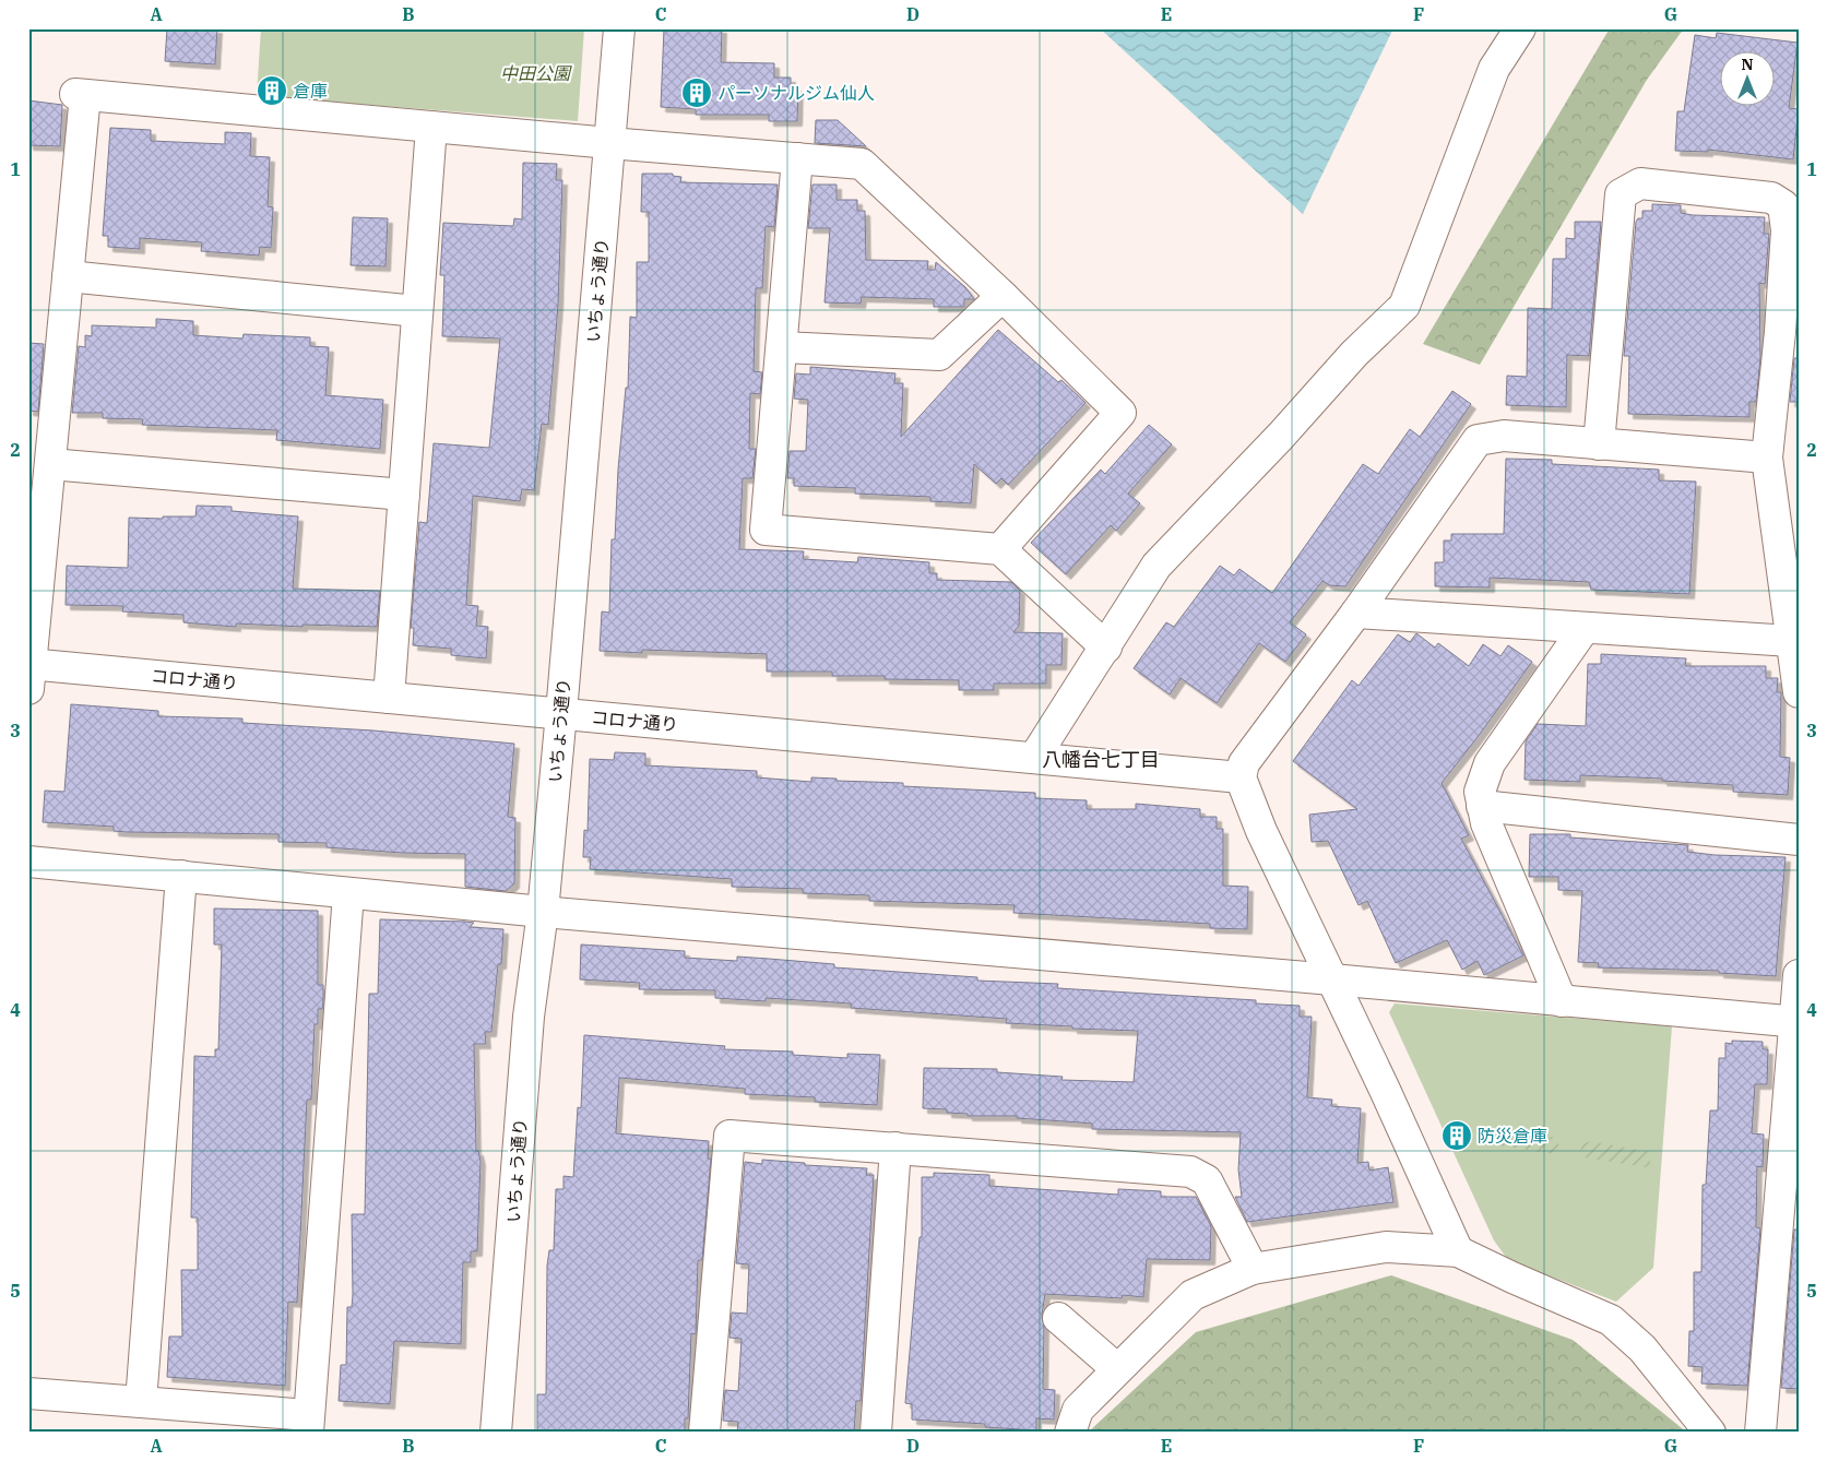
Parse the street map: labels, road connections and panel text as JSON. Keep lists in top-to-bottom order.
{
  "streets": {
    "street": ["いちょう通り", "コロナ通り"]
  },
  "crossings": [
    ["いちょう通り", "コロナ通り"]
  ],
  "districts": ["八幡台七丁目"],
  "parks": ["中田公園"],
  "places": {
    "building": ["倉庫", "パーソナルジム仙人", "防災倉庫"]
  },
  "north": "top",
  "grid": {
    "columns": [
      "A",
      "B",
      "C",
      "D",
      "E",
      "F",
      "G"
    ],
    "rows": [
      "1",
      "2",
      "3",
      "4",
      "5"
    ]
  }
}
